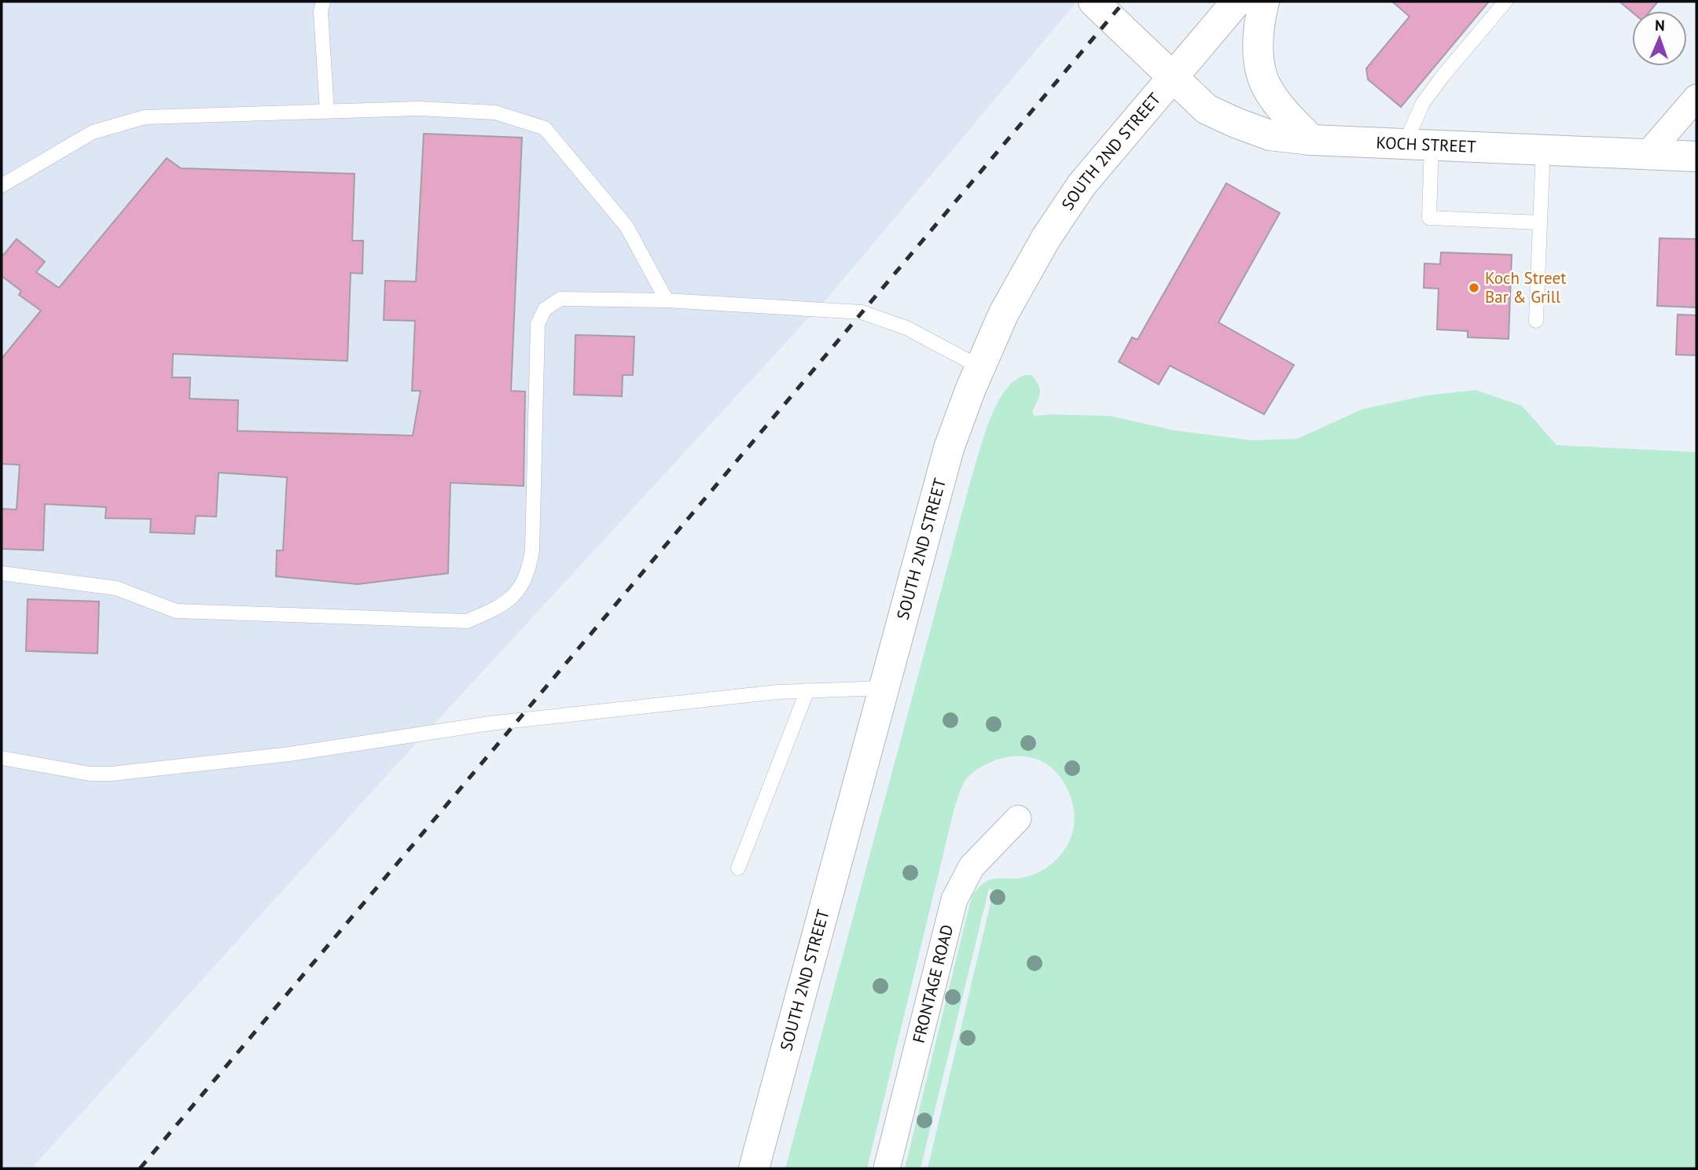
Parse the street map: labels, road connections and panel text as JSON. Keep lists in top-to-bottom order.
{
  "streets": {
    "main road": ["KOCH STREET", "SOUTH 2ND STREET"],
    "street": ["FRONTAGE ROAD"]
  },
  "crossings": [
    ["KOCH STREET", "SOUTH 2ND STREET"]
  ],
  "places": ["Koch Street Bar & Grill"],
  "north": "top"
}
